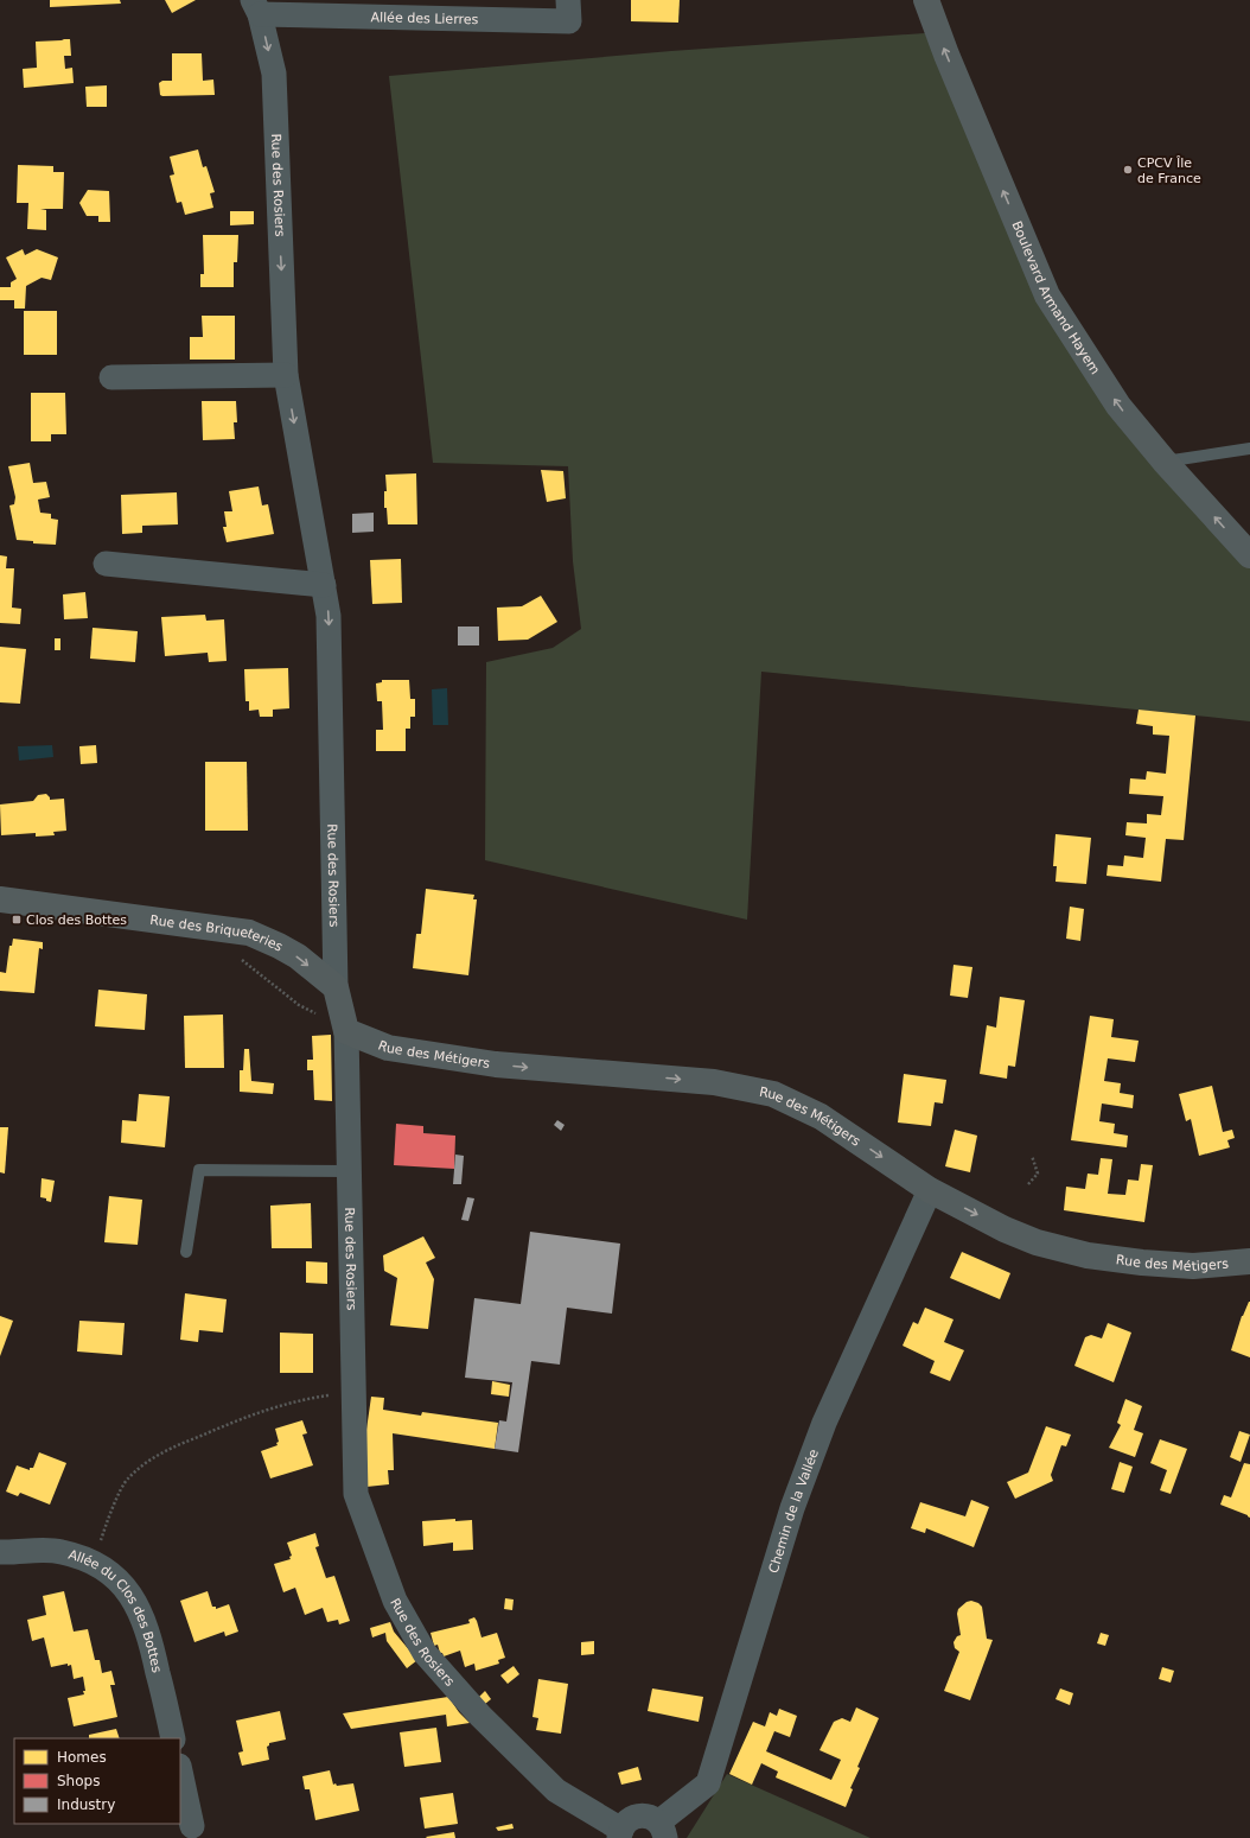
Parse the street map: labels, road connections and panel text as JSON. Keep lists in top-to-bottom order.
{
  "streets": {
    "main road": [
      "Rue des Rosiers",
      "Boulevard Armand Hayem",
      "Rue des Briqueteries",
      "Rue des Métigers"
    ],
    "street": ["Allée des Lierres", "Chemin de la Vallée", "Allée du Clos des Bottes"]
  },
  "crossings": [
    ["Allée des Lierres", "Rue des Rosiers"],
    ["Rue des Rosiers", "Rue des Briqueteries"],
    ["Rue des Rosiers", "Rue des Métigers"],
    ["Rue des Métigers", "Chemin de la Vallée"]
  ],
  "one_way": [
    "Rue des Rosiers",
    "Boulevard Armand Hayem",
    "Rue des Briqueteries",
    "Rue des Métigers"
  ],
  "places": {
    "other": ["CPCV Île de France"],
    "transit": ["Clos des Bottes"]
  },
  "legend": ["Homes", "Shops", "Industry"]
}
